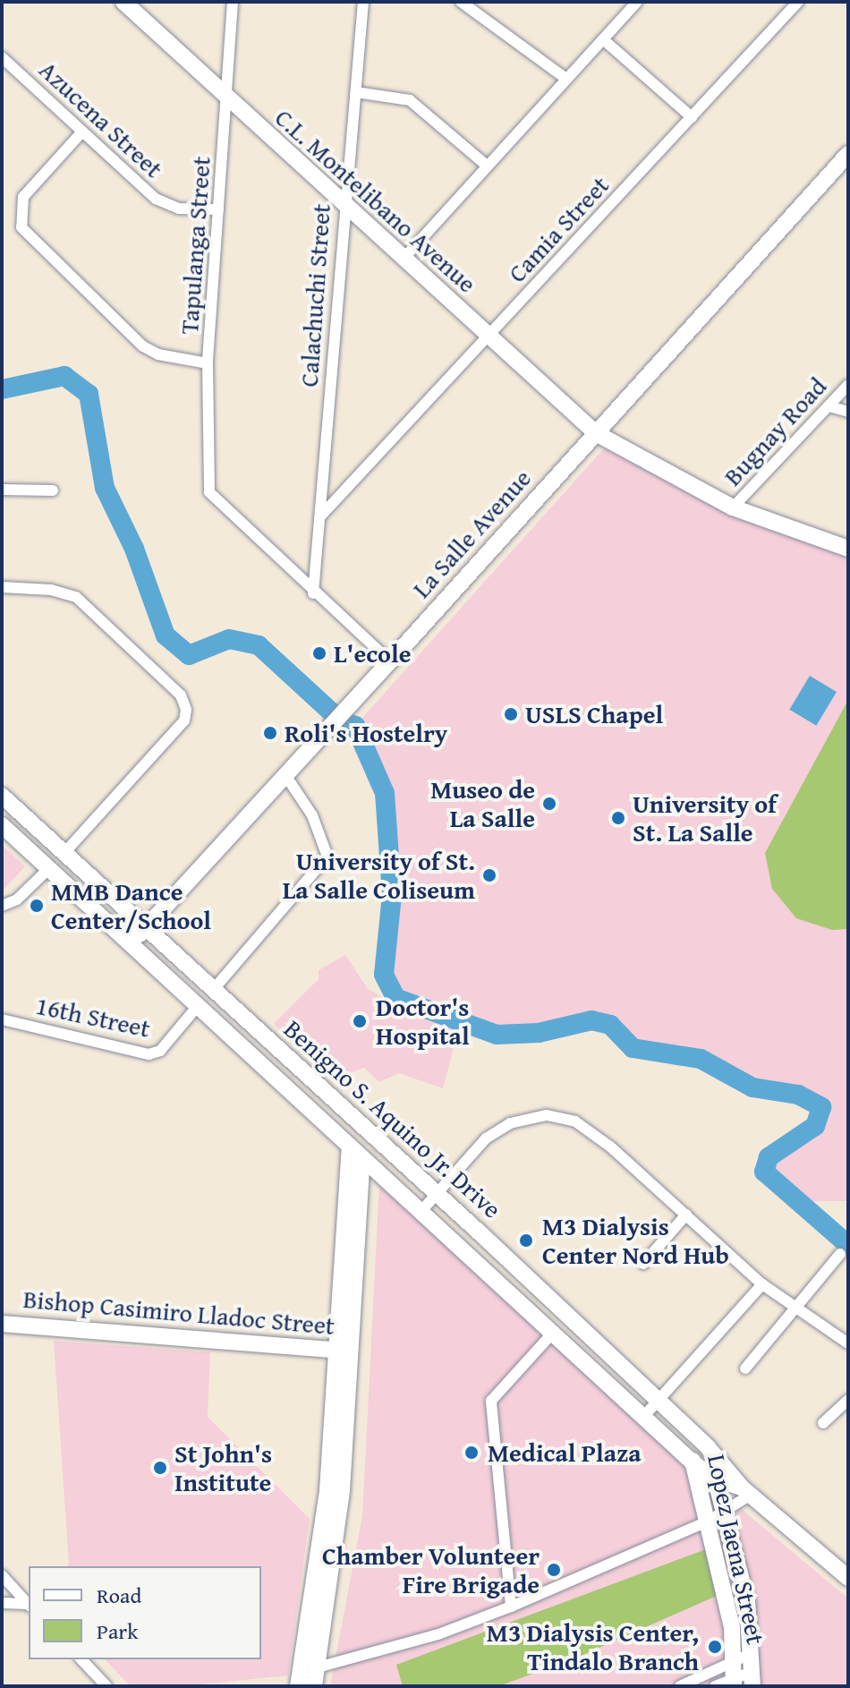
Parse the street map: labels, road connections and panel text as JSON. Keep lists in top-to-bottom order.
{
  "streets": {
    "main road": [
      "C.L. Montelibano Avenue",
      "La Salle Avenue",
      "Benigno S. Aquino Jr. Drive",
      "Bishop Casimiro Lladoc Street",
      "Lopez Jaena Street"
    ],
    "street": [
      "Azucena Street",
      "Camia Street",
      "Tapulanga Street",
      "Calachuchi Street",
      "Bugnay Road",
      "16th Street"
    ]
  },
  "crossings": [
    ["Azucena Street", "Tapulanga Street"],
    ["C.L. Montelibano Avenue", "Camia Street"],
    ["C.L. Montelibano Avenue", "Tapulanga Street"],
    ["C.L. Montelibano Avenue", "Calachuchi Street"],
    ["C.L. Montelibano Avenue", "Bugnay Road"],
    ["C.L. Montelibano Avenue", "La Salle Avenue"],
    ["Camia Street", "Calachuchi Street"],
    ["Tapulanga Street", "Calachuchi Street"],
    ["La Salle Avenue", "Benigno S. Aquino Jr. Drive"],
    ["16th Street", "Benigno S. Aquino Jr. Drive"],
    ["Benigno S. Aquino Jr. Drive", "Lopez Jaena Street"]
  ],
  "places": [
    "L'ecole",
    "USLS Chapel",
    "Roli's Hostelry",
    "Museo de La Salle",
    "University of St. La Salle",
    "University of St. La Salle Coliseum",
    "MMB Dance Center/School",
    "Doctor's Hospital",
    "M3 Dialysis Center Nord Hub",
    "Medical Plaza",
    "St John's Institute",
    "Chamber Volunteer Fire Brigade",
    "M3 Dialysis Center, Tindalo Branch"
  ],
  "legend": ["Road", "Park"]
}
